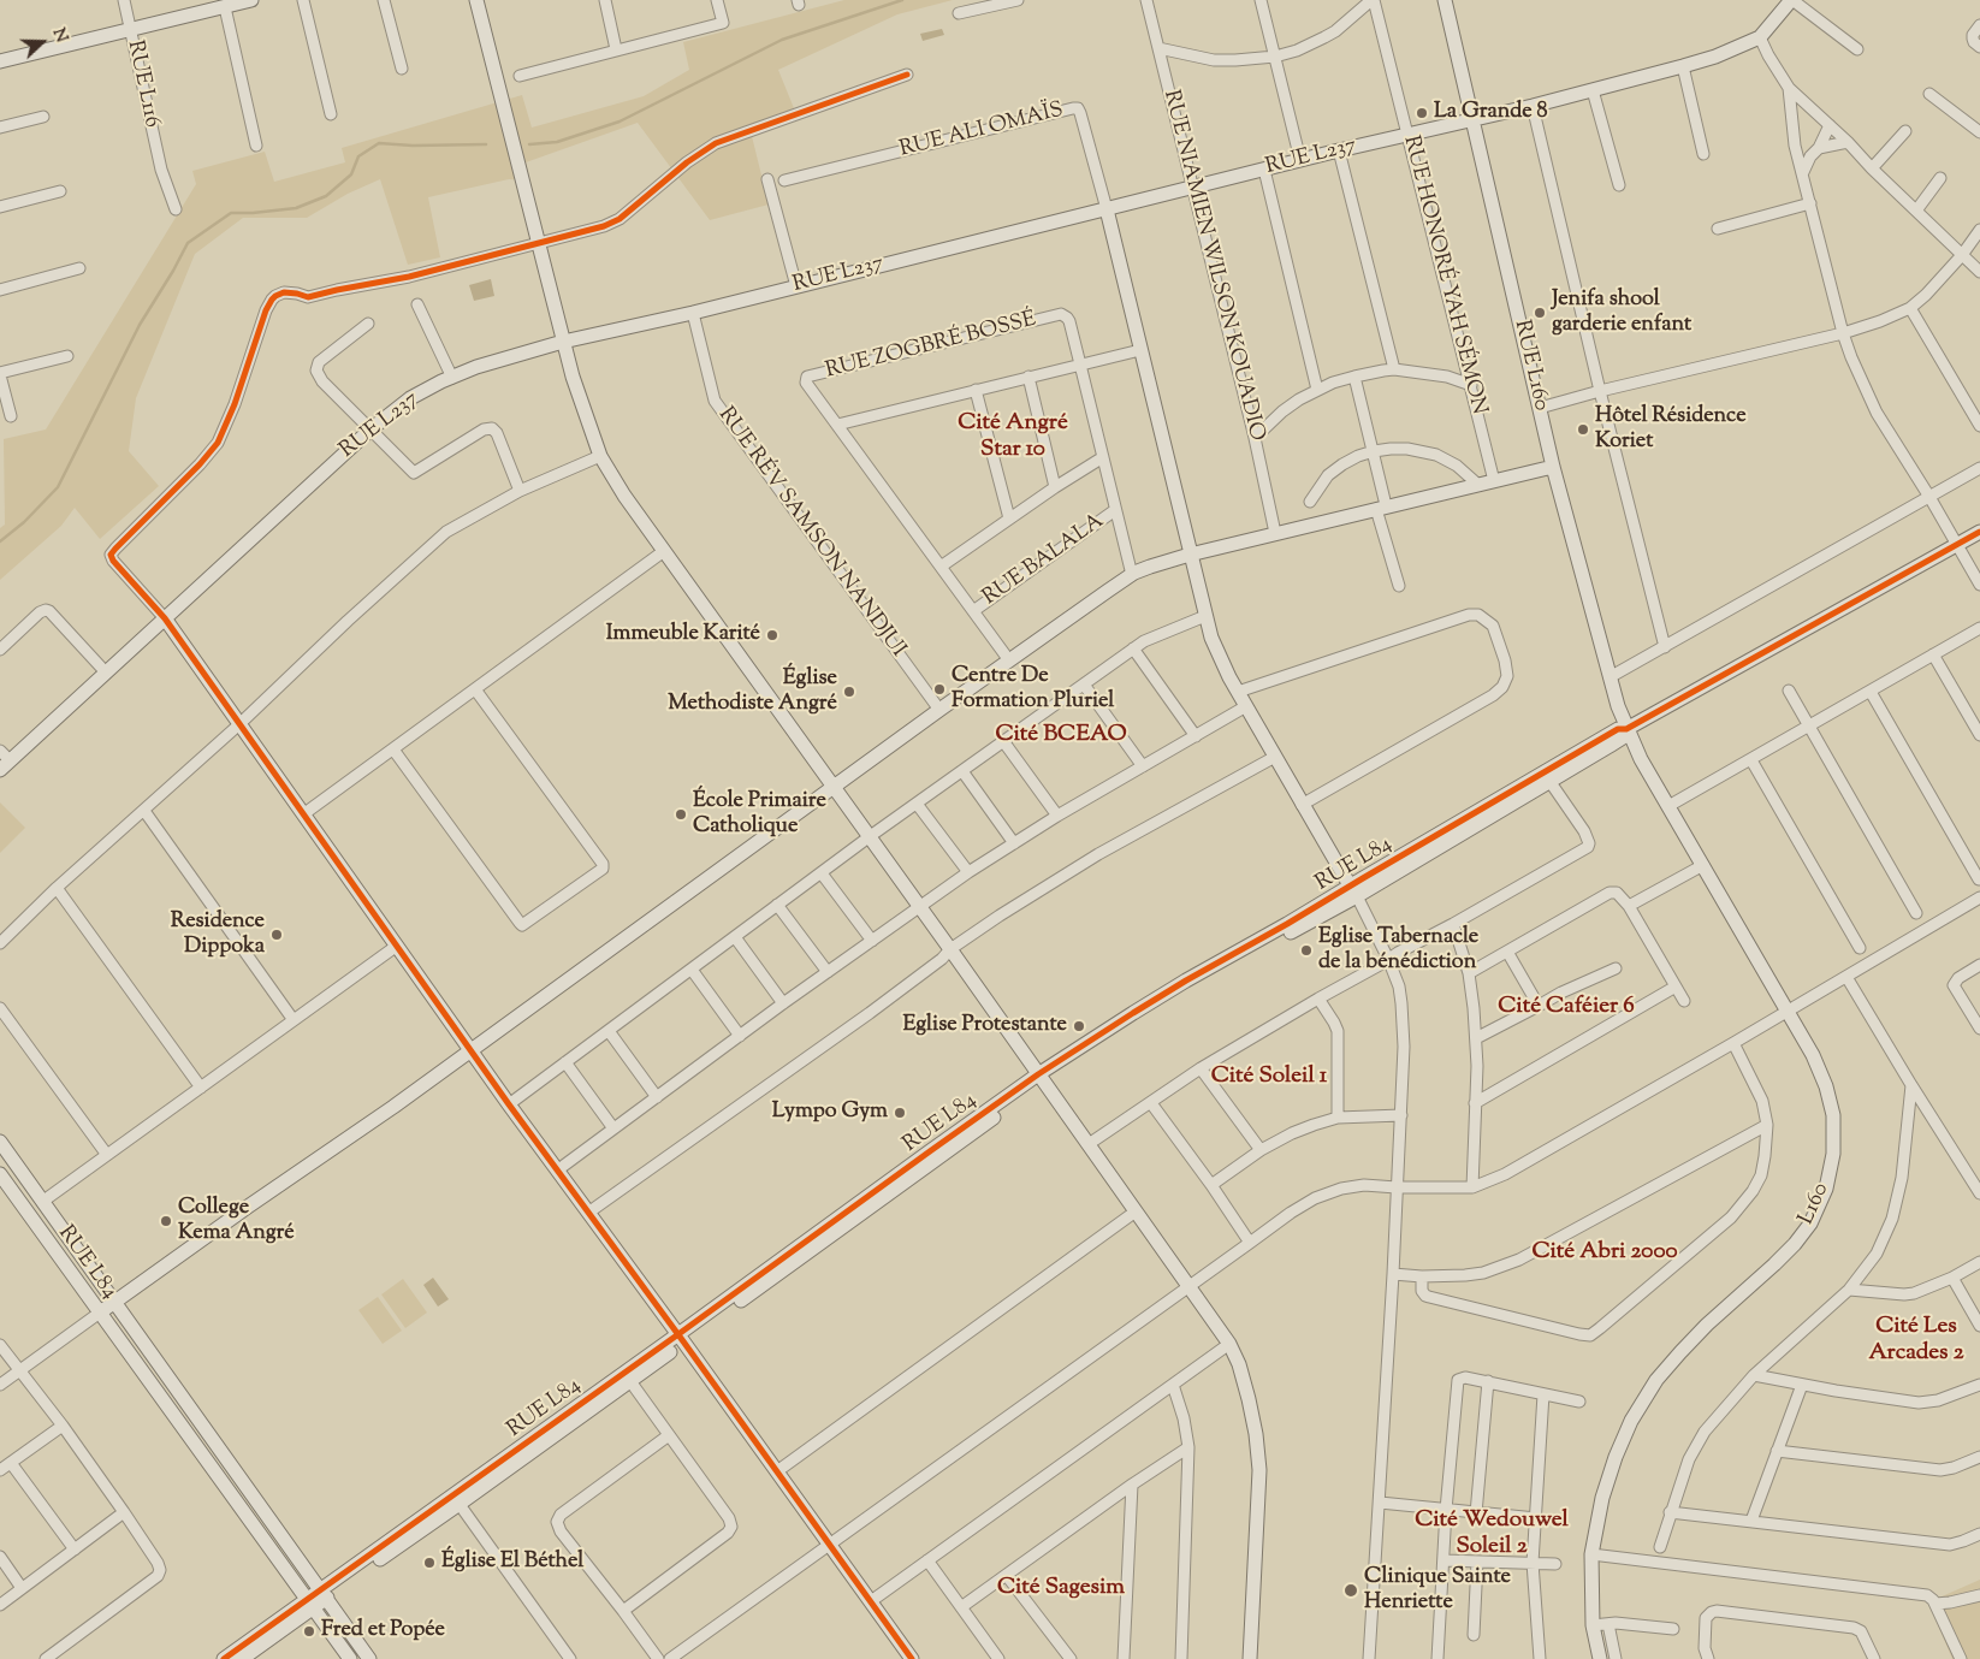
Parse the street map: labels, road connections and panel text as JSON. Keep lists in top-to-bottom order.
{
  "streets": {
    "street": [
      "RUE L116",
      "RUE ALI OMAÏS",
      "RUE L237",
      "RUE NIAMIEN WILSON KOUADIO",
      "RUE HONORÉ YAH SÉMON",
      "RUE ZOGBRÉ BOSSÉ",
      "RUE L160",
      "RUE RÉV SAMSON NANDJUI",
      "RUE BALALA",
      "RUE L84",
      "L160"
    ]
  },
  "crossings": [
    ["RUE ALI OMAÏS", "RUE L237"],
    ["RUE L237", "RUE NIAMIEN WILSON KOUADIO"],
    ["RUE L237", "RUE HONORÉ YAH SÉMON"],
    ["RUE L237", "RUE L160"],
    ["RUE L237", "RUE RÉV SAMSON NANDJUI"],
    ["RUE ZOGBRÉ BOSSÉ", "RUE BALALA"],
    ["RUE L160", "RUE L84"],
    ["RUE L160", "L160"],
    ["RUE L84", "L160"]
  ],
  "districts": [
    "Cité Angré Star 10",
    "Cité BCEAO",
    "Cité Caféier 6",
    "Cité Soleil 1",
    "Cité Abri 2000",
    "Cité Les Arcades 2",
    "Cité Wedouwel Soleil 2",
    "Cité Sagesim"
  ],
  "places": [
    "La Grande 8",
    "Jenifa shool garderie enfant",
    "Hôtel Résidence Koriet",
    "Immeuble Karité",
    "Centre De Formation Pluriel",
    "Église Methodiste Angré",
    "École Primaire Catholique",
    "Residence Dippoka",
    "Eglise Tabernacle de la bénédiction",
    "Eglise Protestante",
    "Lympo Gym",
    "College Kema Angré",
    "Église El Béthel",
    "Clinique Sainte Henriette",
    "Fred et Popée"
  ],
  "north": "right"
}
